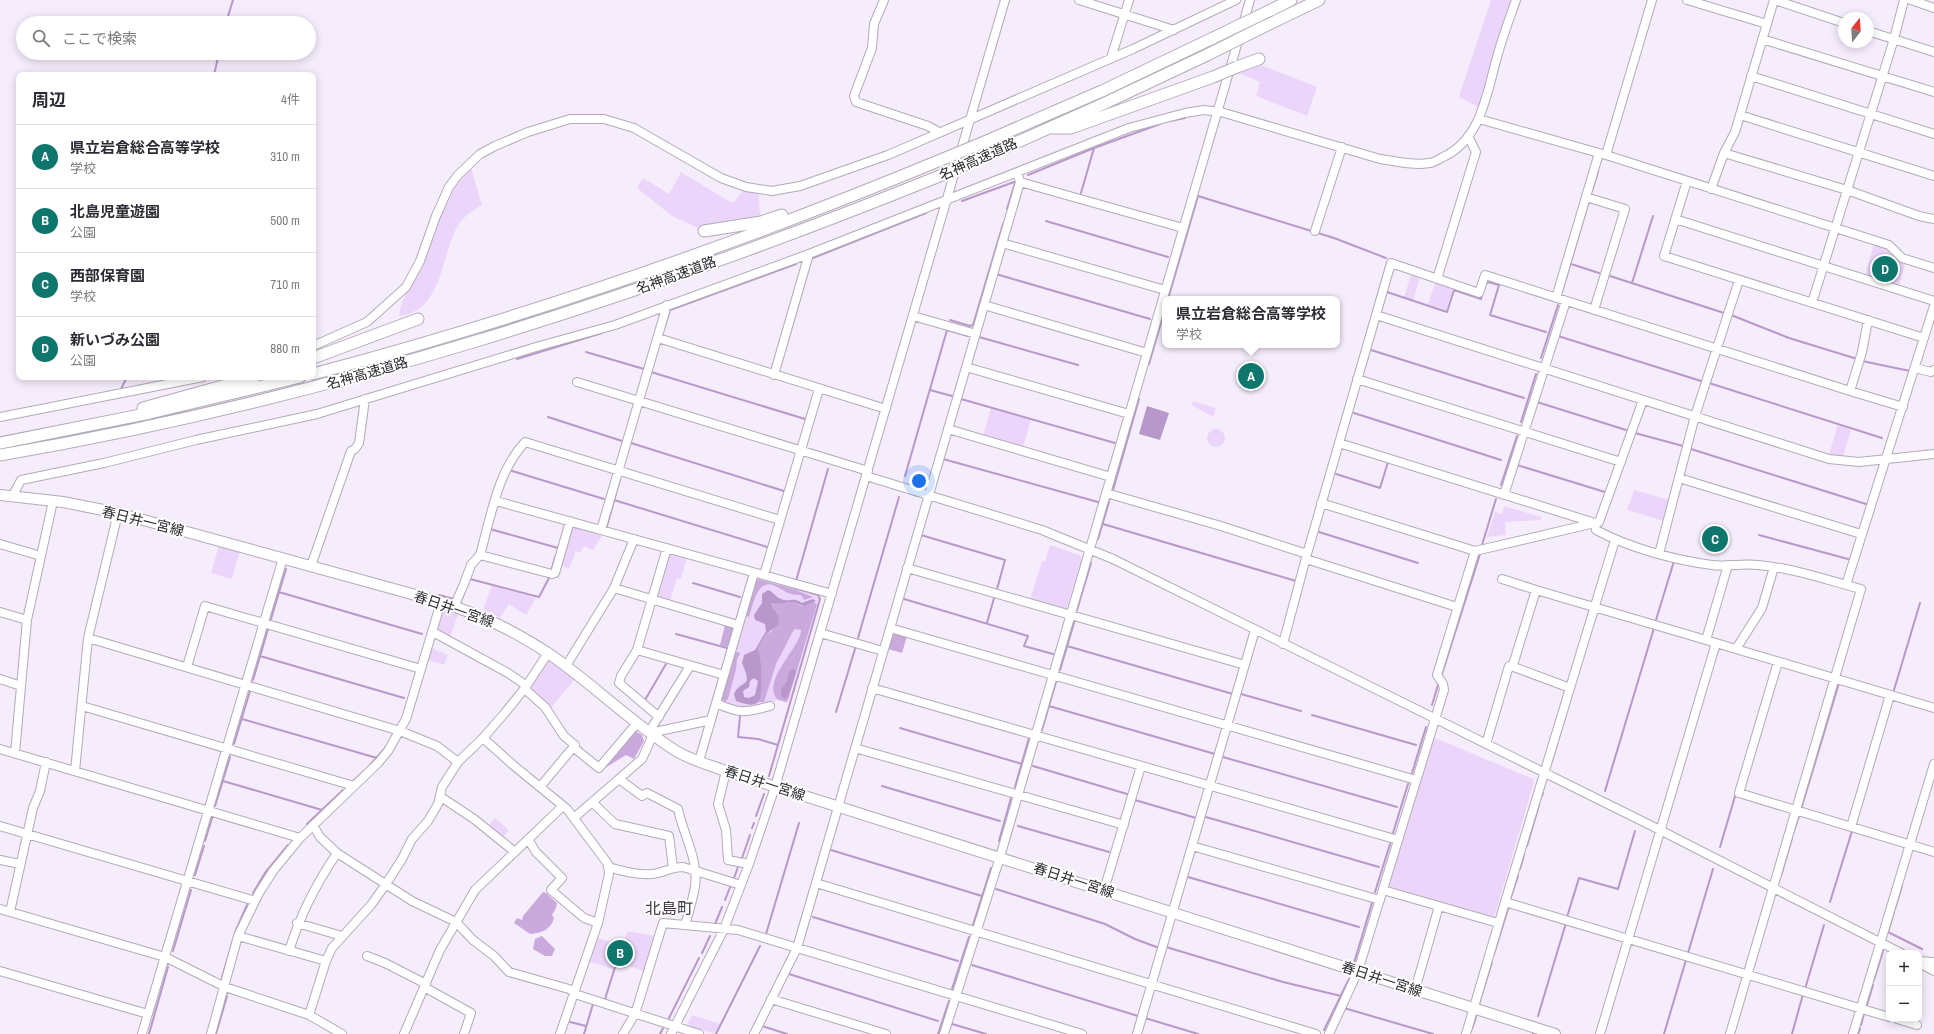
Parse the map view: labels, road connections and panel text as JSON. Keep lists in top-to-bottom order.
{
  "streets": {
    "highway": ["名神高速道路"],
    "main road": ["春日井一宮線"]
  },
  "districts": ["北島町"],
  "north": "top",
  "page": {
    "search": "ここで検索",
    "heading": ["周辺", "4件"],
    "list": [
      {
        "mark": "A",
        "name": "県立岩倉総合高等学校",
        "note": "学校",
        "value": "310 m"
      },
      {
        "mark": "B",
        "name": "北島児童遊園",
        "note": "公園",
        "value": "500 m"
      },
      {
        "mark": "C",
        "name": "西部保育園",
        "note": "学校",
        "value": "710 m"
      },
      {
        "mark": "D",
        "name": "新いづみ公園",
        "note": "公園",
        "value": "880 m"
      }
    ],
    "pins": [
      "D",
      "A",
      "C",
      "B"
    ],
    "popup": ["県立岩倉総合高等学校", "学校"],
    "map_buttons": ["+", "−"]
  }
}
